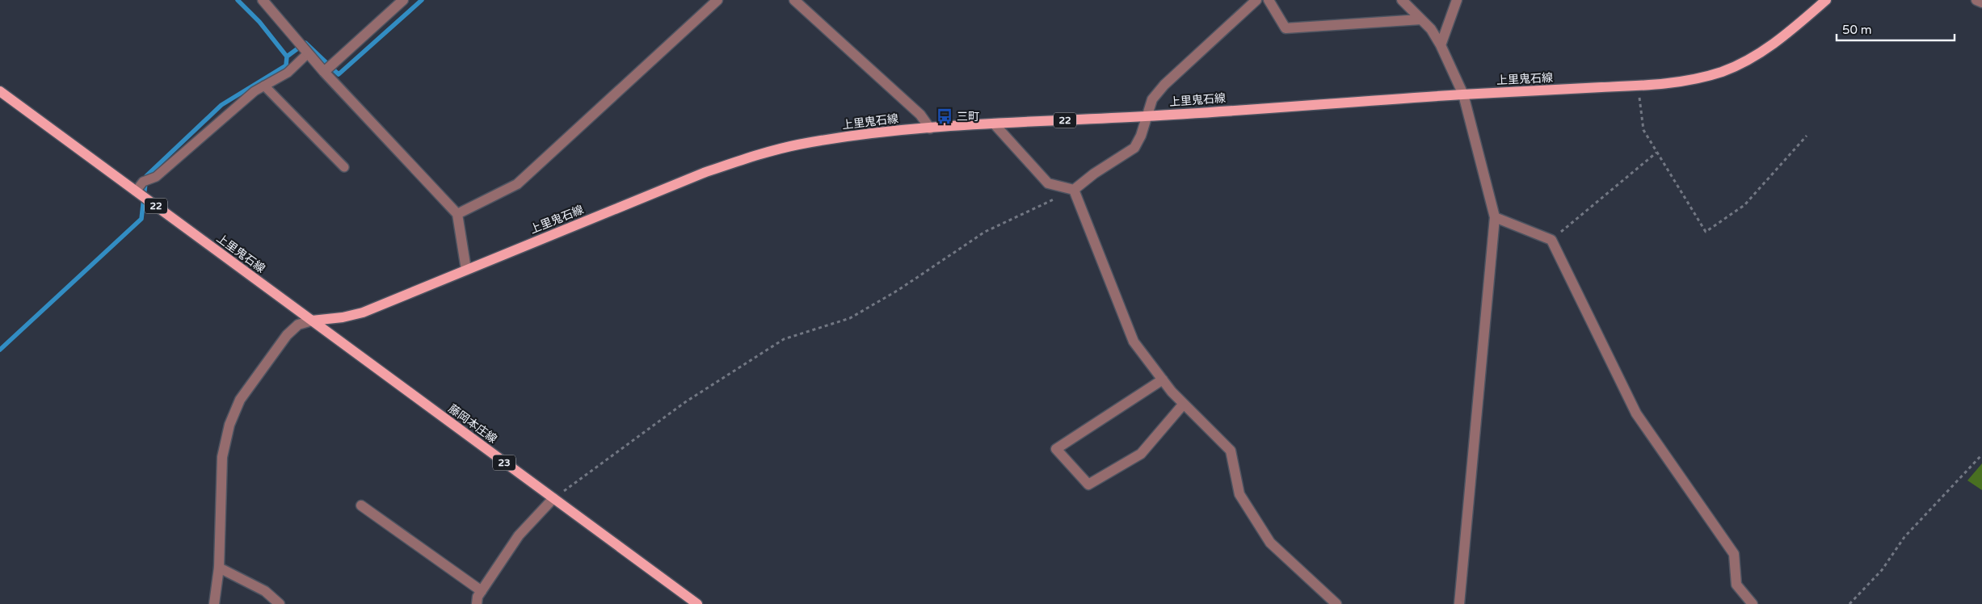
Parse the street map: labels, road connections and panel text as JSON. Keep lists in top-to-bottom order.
{
  "streets": {
    "main road": [
      "上里鬼石線",
      "22",
      "藤岡本庄線",
      "23"
    ]
  },
  "crossings": [
    ["上里鬼石線", "藤岡本庄線"]
  ],
  "places": {
    "bus stop": ["三町"]
  },
  "scale_bar": "50 m"
}
